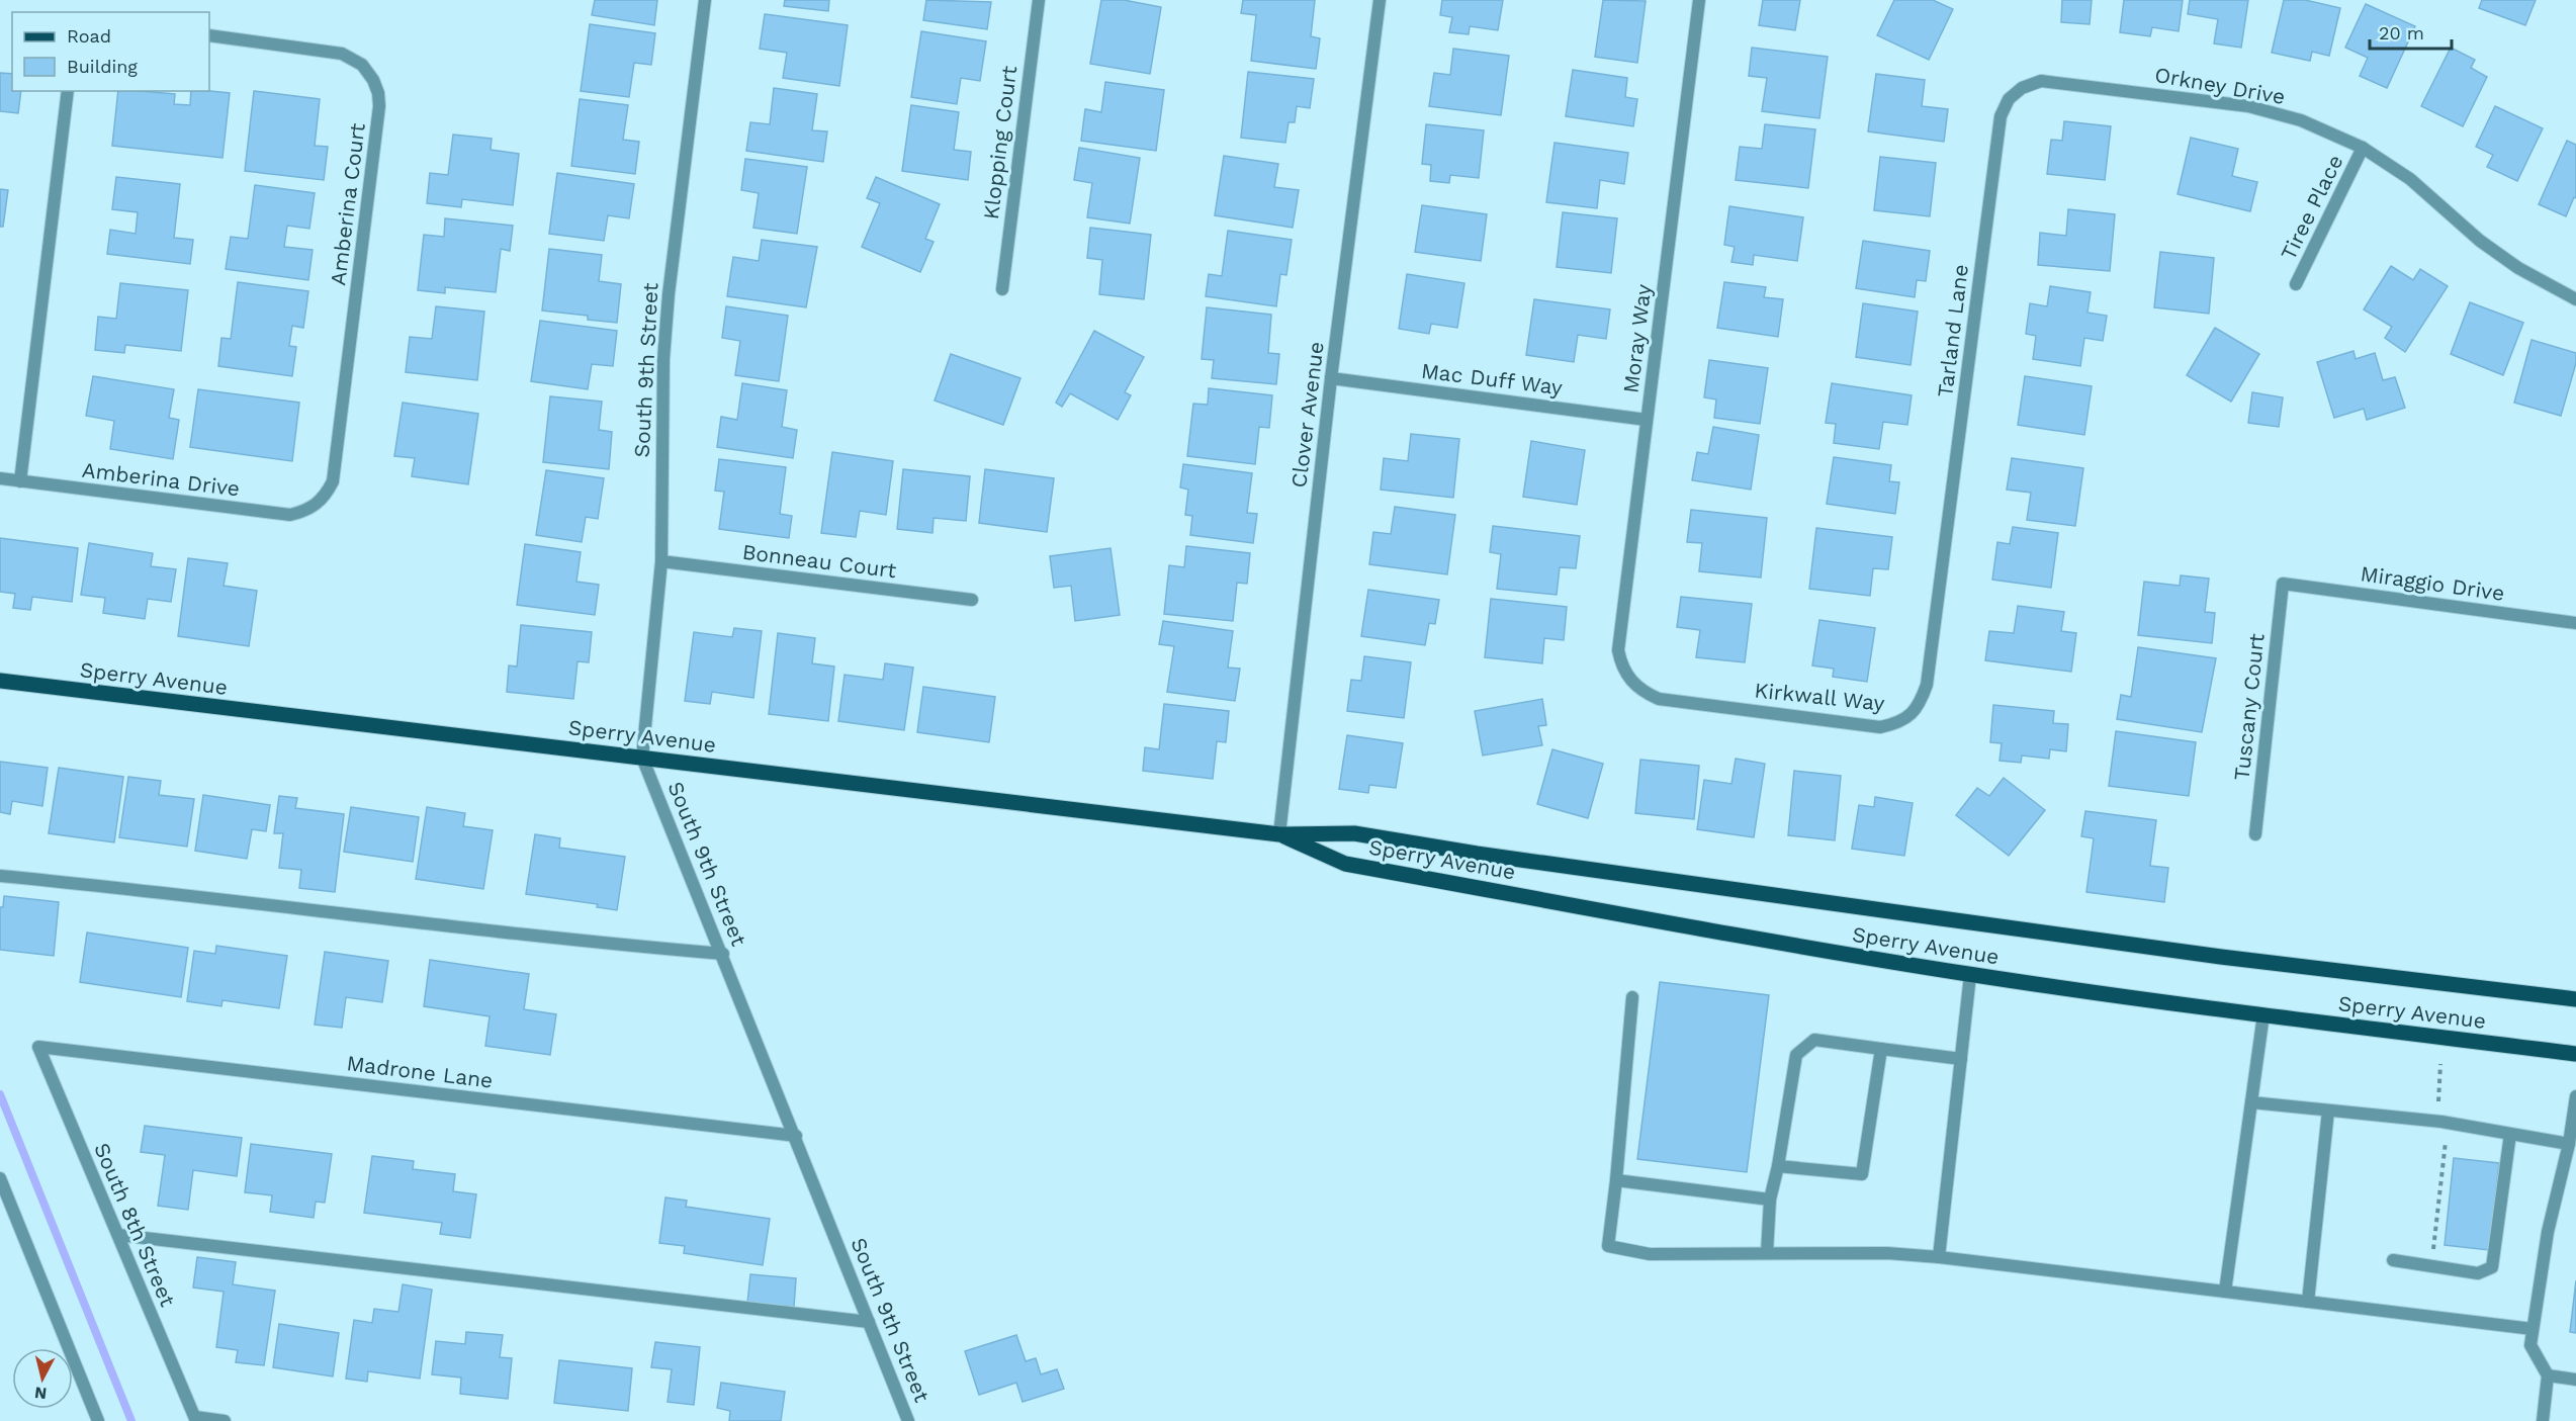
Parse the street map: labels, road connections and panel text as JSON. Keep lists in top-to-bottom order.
{
  "streets": {
    "main road": ["Sperry Avenue"],
    "street": [
      "Orkney Drive",
      "Klopping Court",
      "Amberina Court",
      "Tiree Place",
      "Tarland Lane",
      "Moray Way",
      "South 9th Street",
      "Mac Duff Way",
      "Clover Avenue",
      "Amberina Drive",
      "Bonneau Court",
      "Miraggio Drive",
      "Kirkwall Way",
      "Tuscany Court",
      "Madrone Lane",
      "South 8th Street"
    ]
  },
  "crossings": [
    ["Orkney Drive", "Tiree Place"],
    ["Orkney Drive", "Tarland Lane"],
    ["Amberina Court", "Amberina Drive"],
    ["Tarland Lane", "Kirkwall Way"],
    ["Moray Way", "Mac Duff Way"],
    ["Moray Way", "Kirkwall Way"],
    ["South 9th Street", "Bonneau Court"],
    ["South 9th Street", "Sperry Avenue"],
    ["South 9th Street", "Madrone Lane"],
    ["Mac Duff Way", "Clover Avenue"],
    ["Clover Avenue", "Sperry Avenue"],
    ["Miraggio Drive", "Tuscany Court"],
    ["Madrone Lane", "South 8th Street"]
  ],
  "legend": ["Road", "Building"],
  "scale_bar": "20 m",
  "north": "bottom"
}
